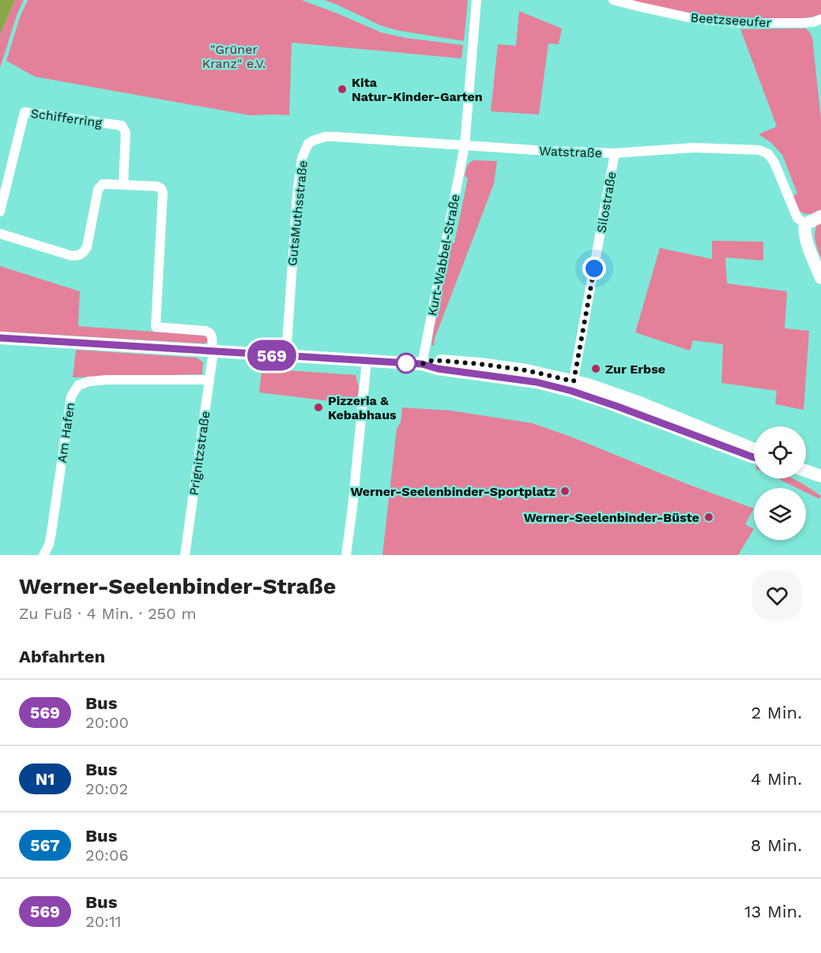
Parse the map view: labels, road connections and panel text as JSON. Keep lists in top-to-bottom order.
{
  "streets": {
    "street": [
      "Beetzseeufer",
      "Schifferring",
      "Watstraße",
      "Silostraße",
      "GutsMuthsstraße",
      "Kurt-Wabbel-Straße",
      "Am Hafen",
      "Prignitzstraße"
    ]
  },
  "crossings": [
    ["Watstraße", "Silostraße"],
    ["Watstraße", "GutsMuthsstraße"],
    ["Watstraße", "Kurt-Wabbel-Straße"],
    ["GutsMuthsstraße", "Kurt-Wabbel-Straße"],
    ["Am Hafen", "Prignitzstraße"]
  ],
  "parks": ["\"Grüner Kranz\" e.V."],
  "places": [
    "Kita Natur-Kinder-Garten",
    "Zur Erbse",
    "Pizzeria & Kebabhaus",
    "Werner-Seelenbinder-Sportplatz",
    "Werner-Seelenbinder-Büste"
  ],
  "lines": ["bus line 569"],
  "page": {
    "on_map": "569",
    "heading": [
      ["Werner-Seelenbinder-Straße", "Zu Fuß · 4 Min. · 250 m"],
      "Abfahrten"
    ],
    "list": [
      {
        "mark": "569",
        "name": "Bus",
        "note": "20:00",
        "value": "2 Min."
      },
      {
        "mark": "N1",
        "name": "Bus",
        "note": "20:02",
        "value": "4 Min."
      },
      {
        "mark": "567",
        "name": "Bus",
        "note": "20:06",
        "value": "8 Min."
      },
      {
        "mark": "569",
        "name": "Bus",
        "note": "20:11",
        "value": "13 Min."
      }
    ]
  }
}
